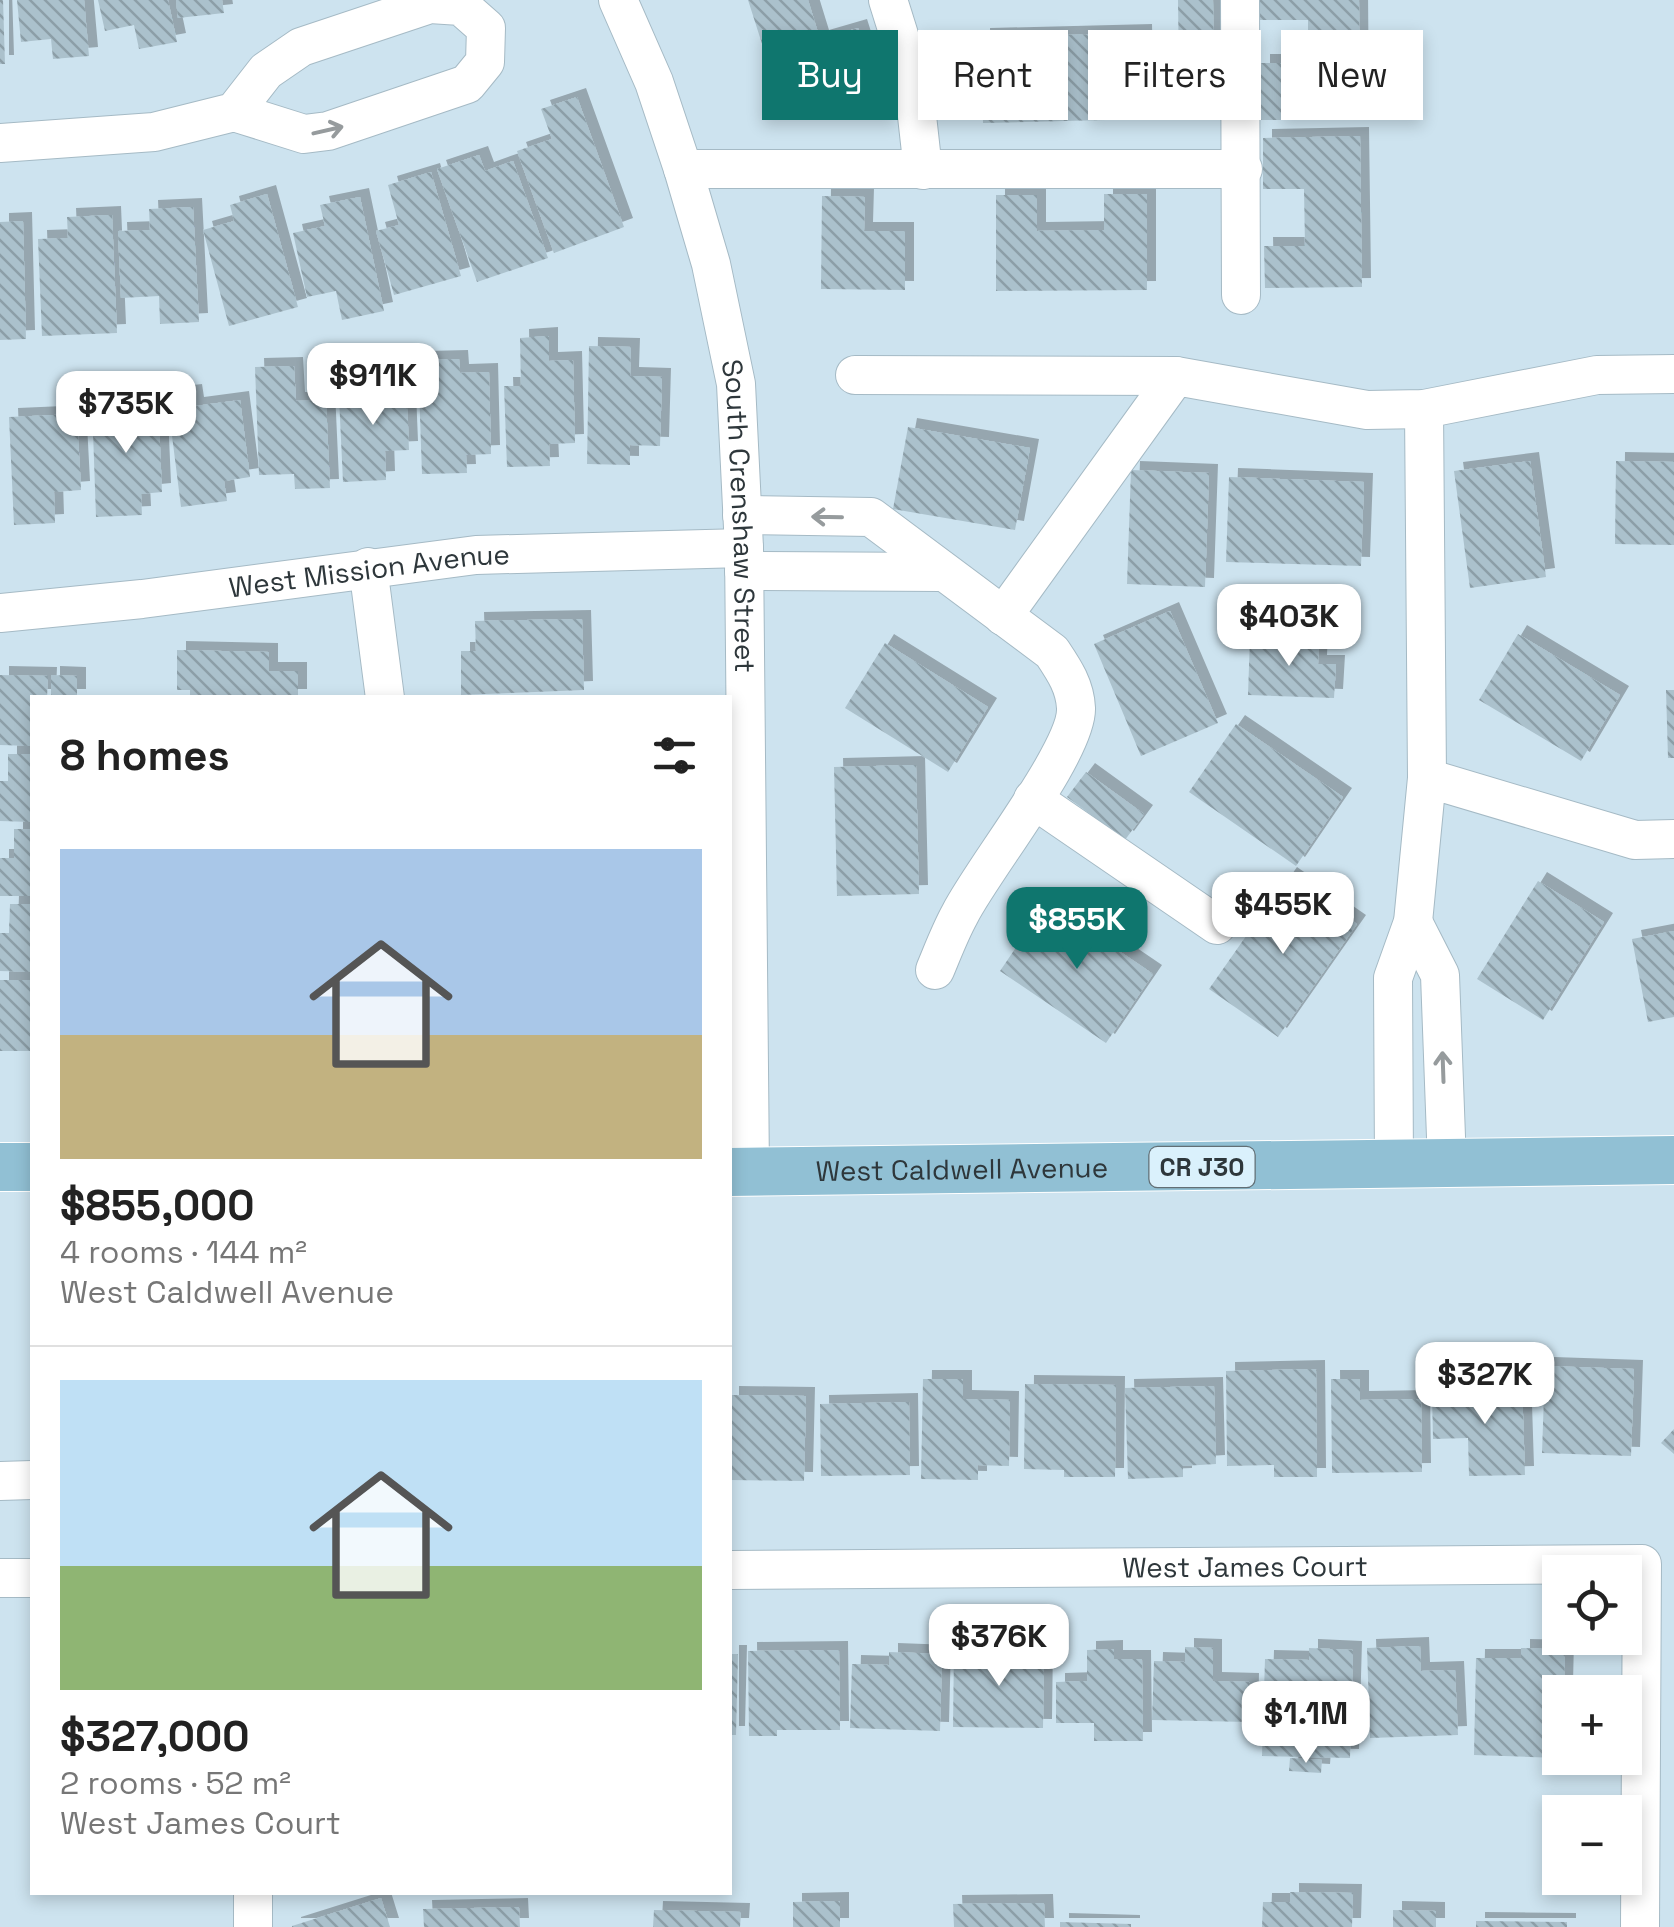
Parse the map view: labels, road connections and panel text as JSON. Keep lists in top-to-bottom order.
{
  "streets": {
    "main road": ["CR J30", "West Caldwell Avenue"],
    "street": ["South Crenshaw Street", "West Mission Avenue", "West James Court"]
  },
  "crossings": [
    ["South Crenshaw Street", "West Mission Avenue"],
    ["South Crenshaw Street", "West Caldwell Avenue"]
  ],
  "page": {
    "chip": [
      "Buy",
      "Rent",
      "Filters",
      "New"
    ],
    "price": [
      "$911K",
      "$735K",
      "$403K",
      "$455K",
      "$855K",
      "$327K",
      "$376K",
      "$1.1M"
    ],
    "heading": "8 homes",
    "list": [
      {
        "name": "$855,000",
        "note": "4 rooms · 144 m² · West Caldwell Avenue"
      },
      {
        "name": "$327,000",
        "note": "2 rooms · 52 m² · West James Court"
      }
    ],
    "map_buttons": ["+", "−"]
  }
}
